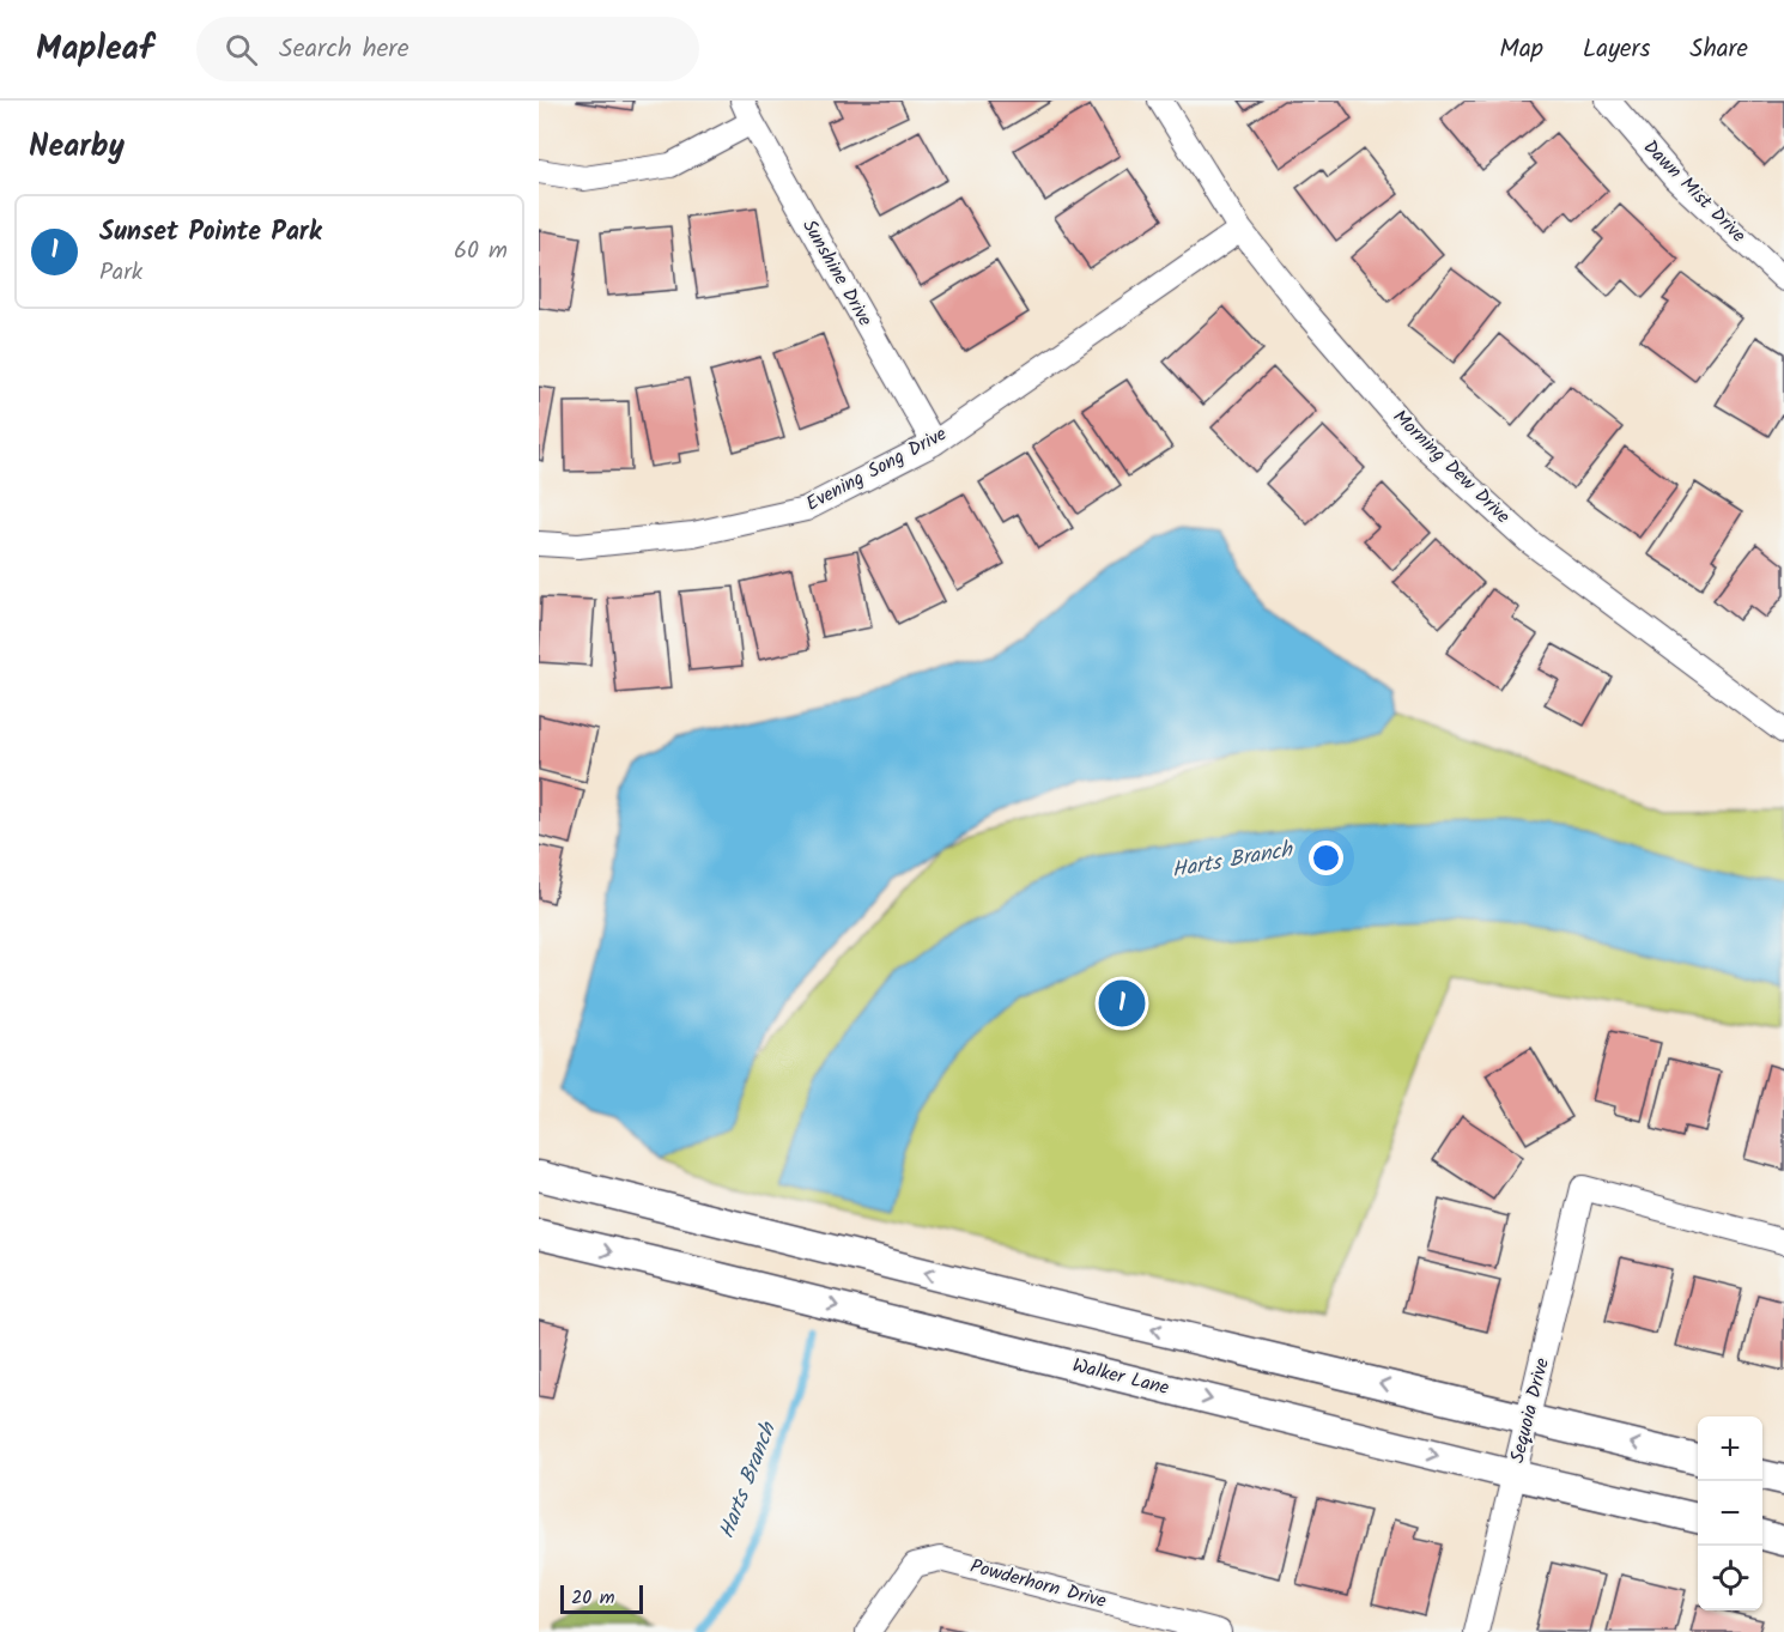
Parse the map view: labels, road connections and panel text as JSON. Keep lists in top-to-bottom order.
{
  "streets": {
    "street": [
      "Dawn Mist Drive",
      "Sunshine Drive",
      "Morning Dew Drive",
      "Evening Song Drive",
      "Walker Lane",
      "Sequoia Drive",
      "Powderhorn Drive"
    ]
  },
  "crossings": [
    ["Sunshine Drive", "Evening Song Drive"],
    ["Morning Dew Drive", "Evening Song Drive"],
    ["Walker Lane", "Sequoia Drive"]
  ],
  "water": ["Harts Branch"],
  "scale_bar": "20 m",
  "page": {
    "header": "Mapleaf",
    "search": "Search here",
    "nav": ["Map", "Layers", "Share"],
    "heading": "Nearby",
    "list": [
      {
        "mark": "1",
        "name": "Sunset Pointe Park",
        "note": "Park",
        "value": "60 m"
      }
    ],
    "pins": "1",
    "map_buttons": ["+", "−"],
    "scale": "20 m"
  }
}
